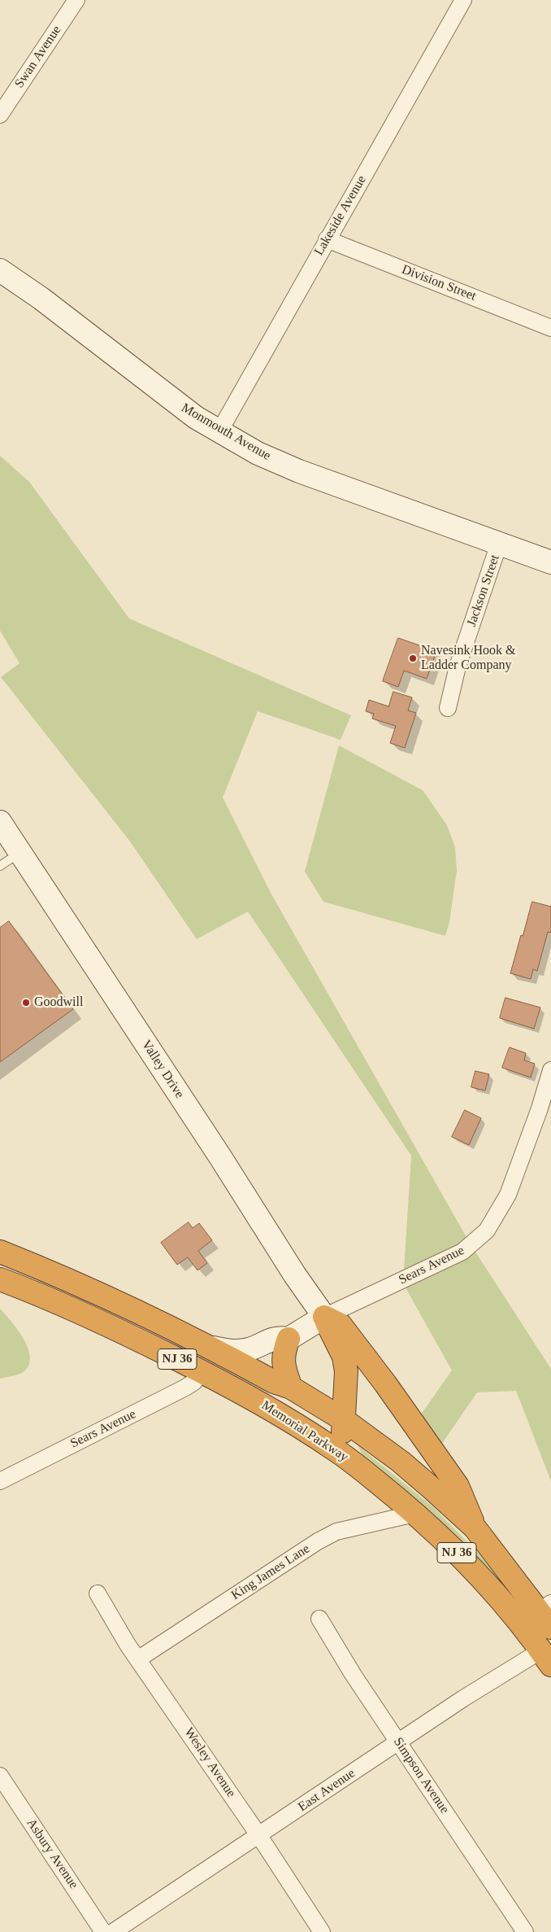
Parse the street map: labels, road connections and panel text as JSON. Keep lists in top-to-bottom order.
{
  "streets": {
    "highway": ["NJ 36", "Memorial Parkway"],
    "street": [
      "Swan Avenue",
      "Lakeside Avenue",
      "Division Street",
      "Monmouth Avenue",
      "Jackson Street",
      "Valley Drive",
      "Sears Avenue",
      "King James Lane",
      "Wesley Avenue",
      "Simpson Avenue",
      "East Avenue",
      "Asbury Avenue"
    ]
  },
  "crossings": [
    ["Lakeside Avenue", "Division Street"],
    ["Lakeside Avenue", "Monmouth Avenue"],
    ["Monmouth Avenue", "Jackson Street"],
    ["Valley Drive", "Sears Avenue"],
    ["Sears Avenue", "Memorial Parkway"],
    ["Memorial Parkway", "King James Lane"],
    ["Memorial Parkway", "East Avenue"],
    ["King James Lane", "Wesley Avenue"],
    ["Wesley Avenue", "East Avenue"],
    ["Simpson Avenue", "East Avenue"]
  ],
  "places": ["Navesink Hook & Ladder Company", "Goodwill"]
}
